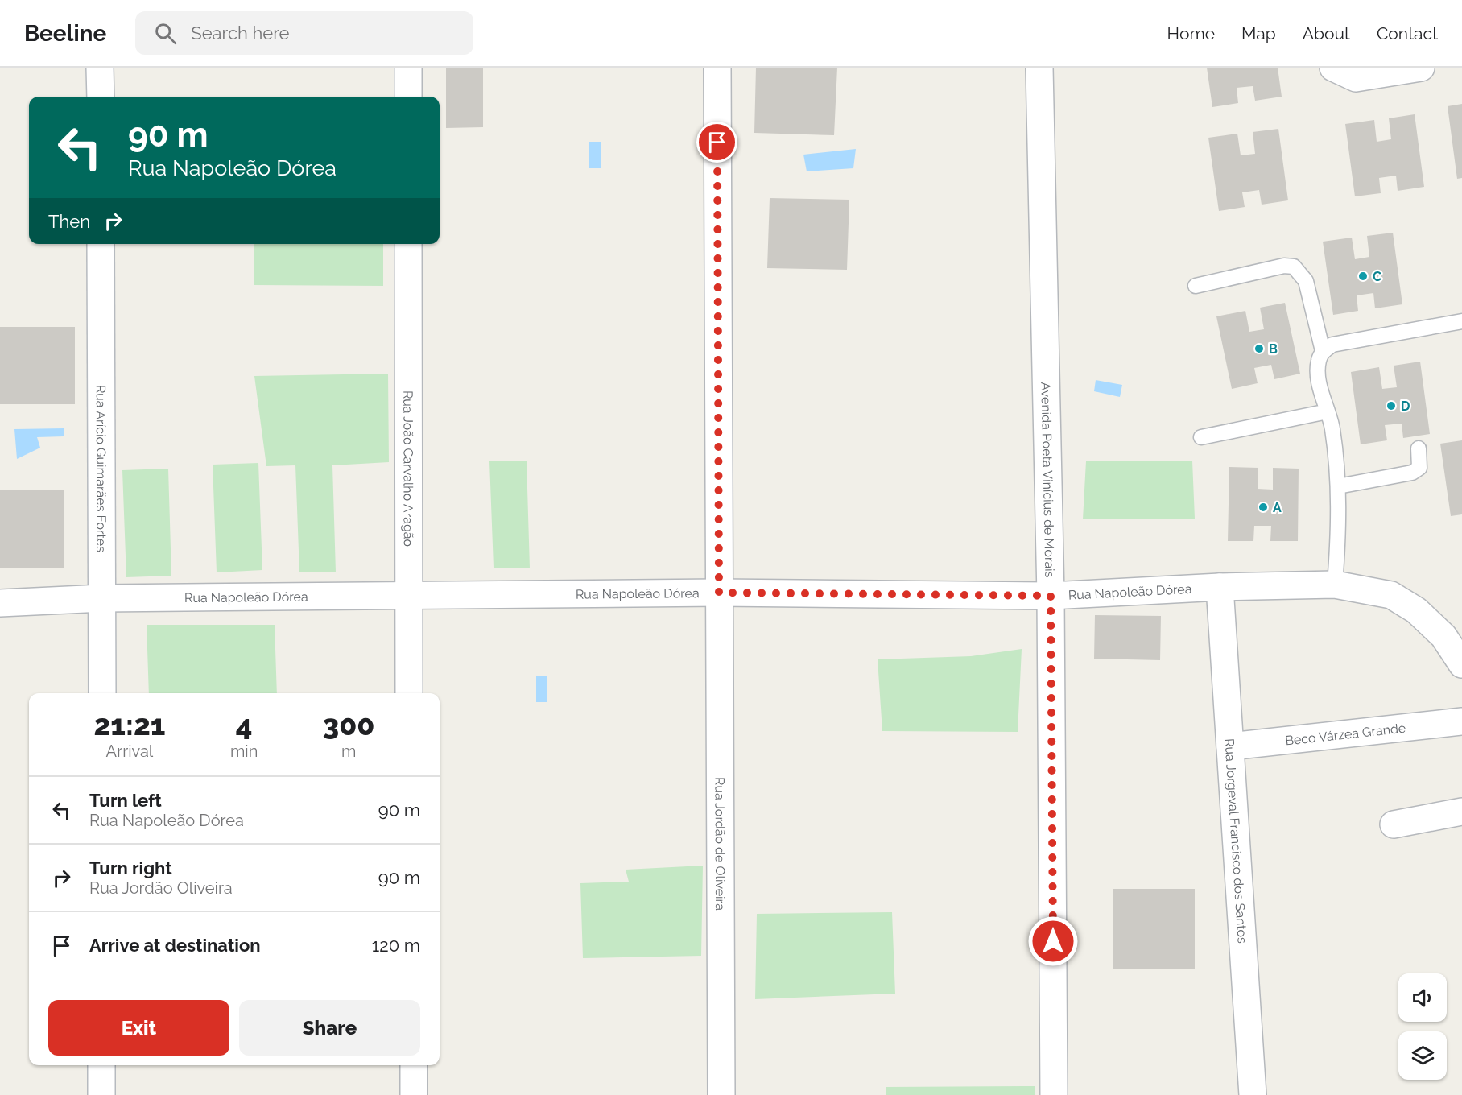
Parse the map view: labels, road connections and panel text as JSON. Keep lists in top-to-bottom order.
{
  "streets": {
    "street": [
      "Rua Arício Guimarães Fortes",
      "Rua João Carvalho Aragão",
      "Avenida Poeta Vinícius de Morais",
      "Rua Napoleão Dórea",
      "Beco Várzea Grande",
      "Rua Jorgeval Francisco dos Santos",
      "Rua Jordão de Oliveira"
    ]
  },
  "crossings": [
    ["Rua Arício Guimarães Fortes", "Rua Napoleão Dórea"],
    ["Rua João Carvalho Aragão", "Rua Napoleão Dórea"],
    ["Avenida Poeta Vinícius de Morais", "Rua Napoleão Dórea"],
    ["Rua Napoleão Dórea", "Rua Jorgeval Francisco dos Santos"],
    ["Rua Napoleão Dórea", "Rua Jordão de Oliveira"],
    ["Beco Várzea Grande", "Rua Jorgeval Francisco dos Santos"]
  ],
  "places": [
    "C",
    "B",
    "D",
    "A"
  ],
  "page": {
    "header": "Beeline",
    "search": "Search here",
    "nav": [
      "Home",
      "Map",
      "About",
      "Contact"
    ],
    "turn": ["90 m", "Rua Napoleão Dórea"],
    "then": "Then",
    "eta": [
      "21:21",
      "Arrival",
      "4",
      "min",
      "300",
      "m"
    ],
    "list": [
      {
        "name": "Turn left",
        "note": "Rua Napoleão Dórea",
        "value": "90 m"
      },
      {
        "name": "Turn right",
        "note": "Rua Jordão Oliveira",
        "value": "90 m"
      },
      {
        "name": "Arrive at destination",
        "value": "120 m"
      }
    ],
    "buttons": ["Exit", "Share"]
  }
}
